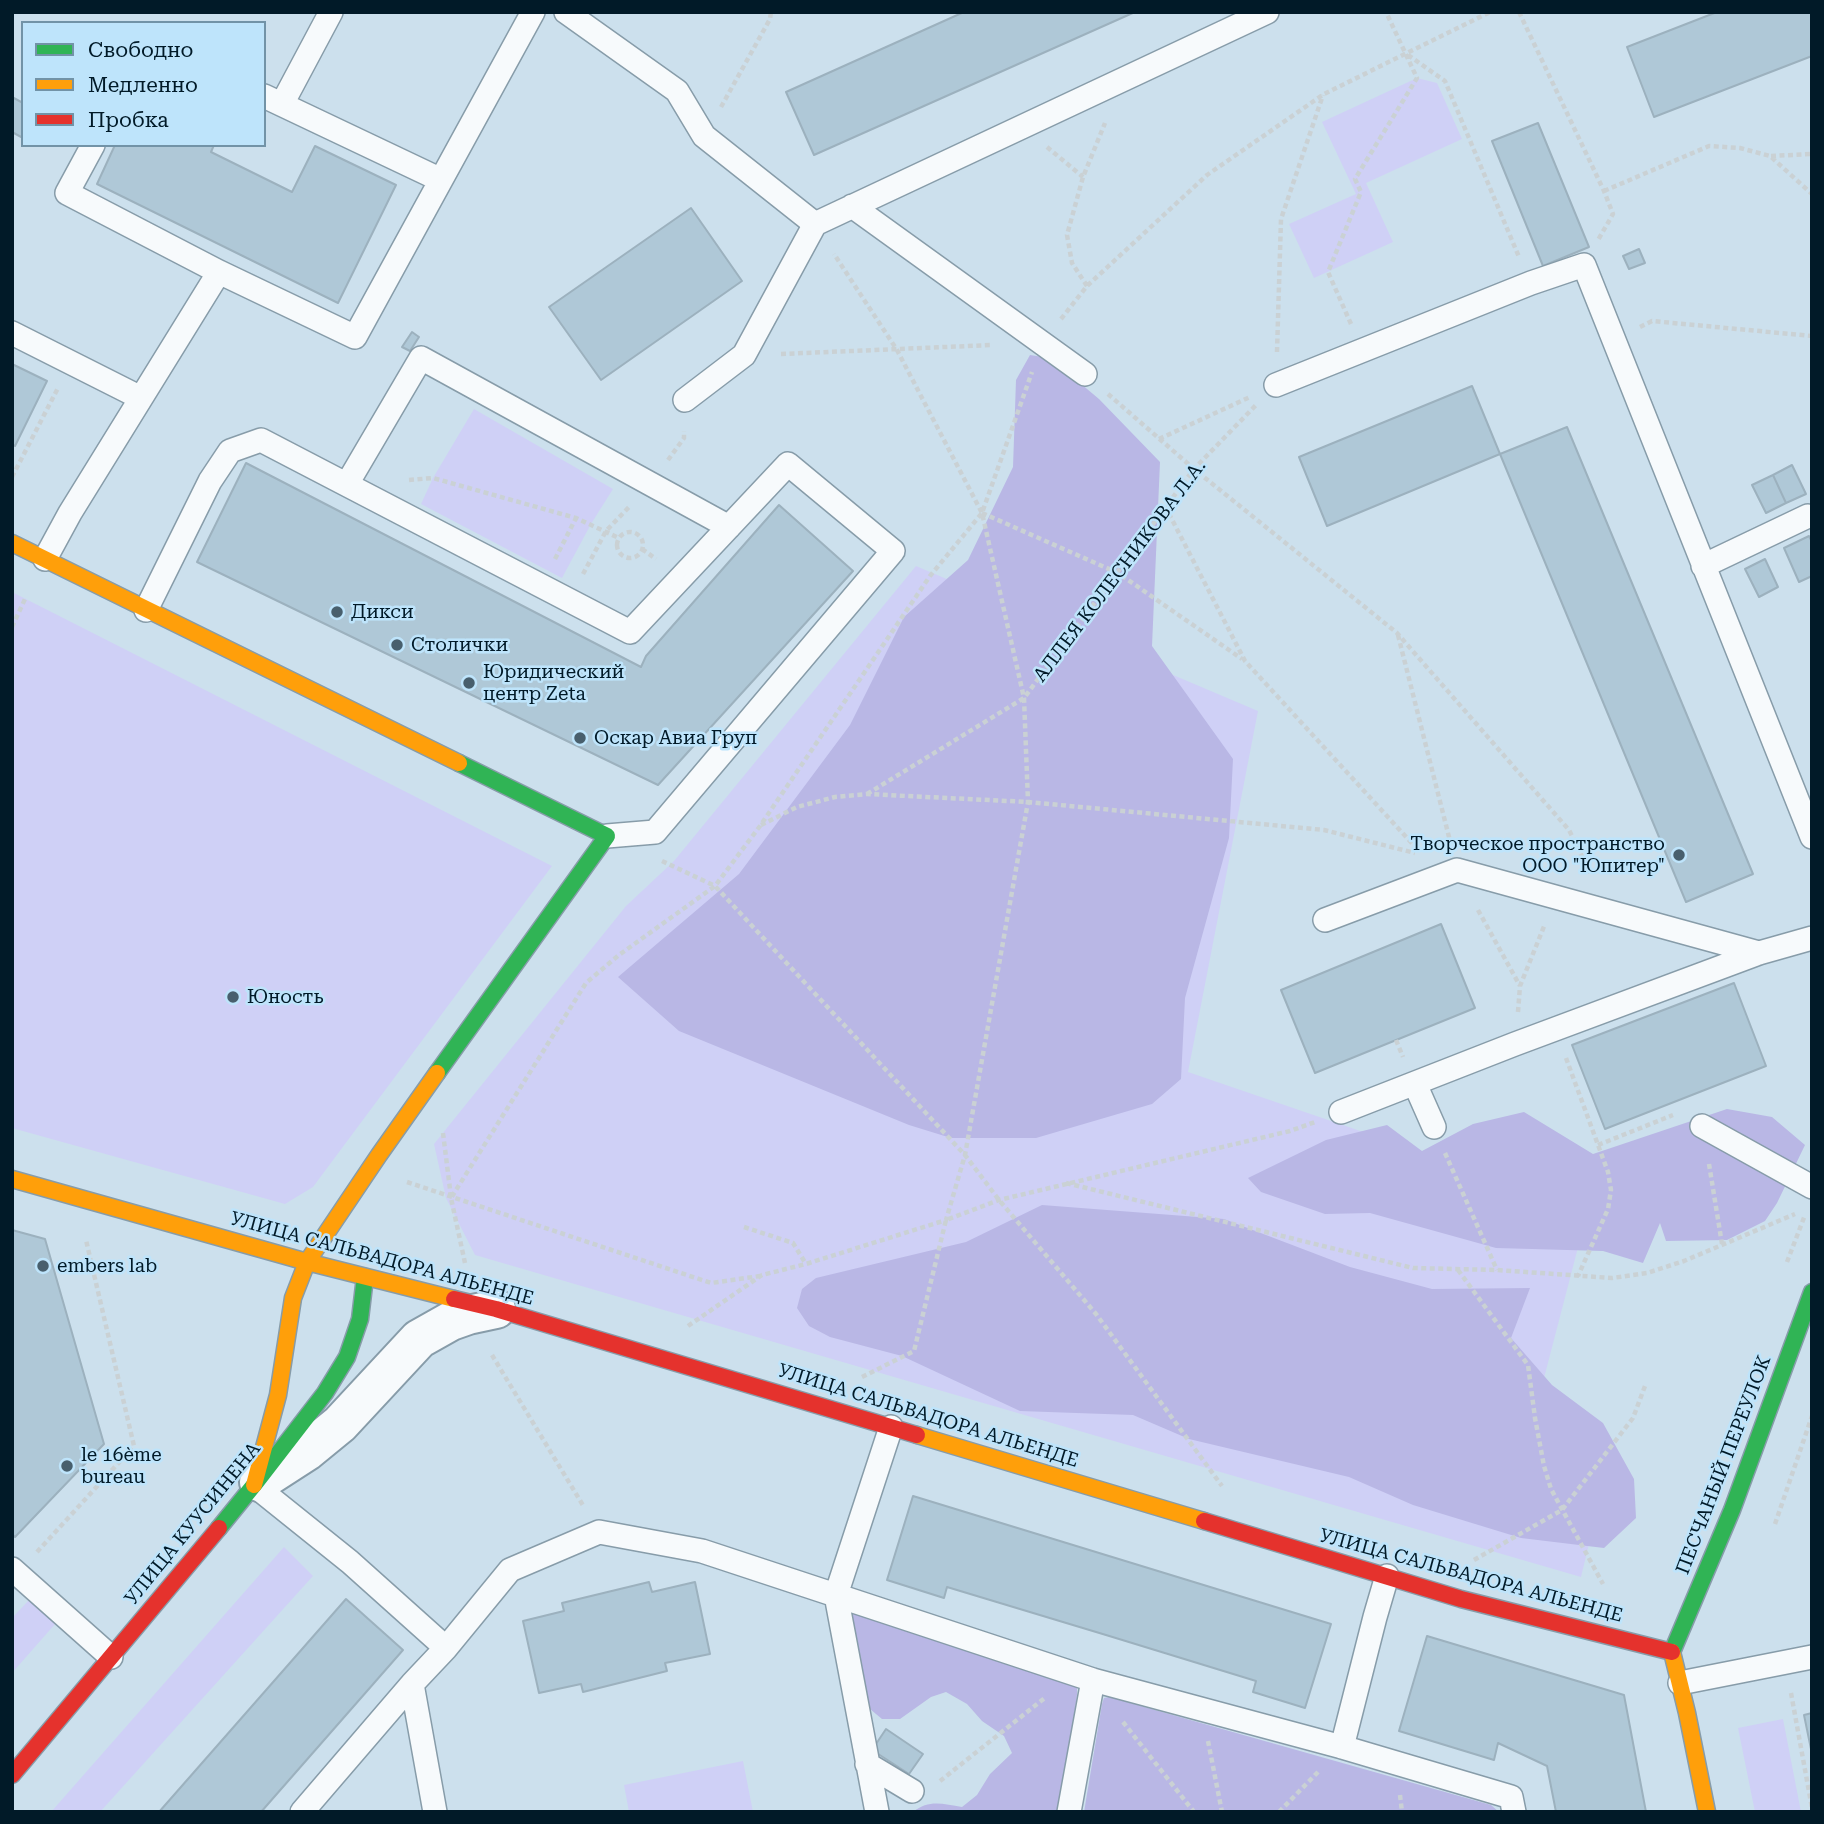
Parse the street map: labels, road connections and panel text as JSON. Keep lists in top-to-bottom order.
{
  "streets": {
    "street": ["УЛИЦА САЛЬВАДОРА АЛЬЕНДЕ", "ПЕСЧАНЫЙ ПЕРЕУЛОК", "УЛИЦА КУУСИНЕНА"],
    "path": ["АЛЛЕЯ КОЛЕСНИКОВА Л.А."]
  },
  "crossings": [
    ["УЛИЦА САЛЬВАДОРА АЛЬЕНДЕ", "ПЕСЧАНЫЙ ПЕРЕУЛОК"],
    ["УЛИЦА САЛЬВАДОРА АЛЬЕНДЕ", "УЛИЦА КУУСИНЕНА"]
  ],
  "places": [
    "Дикси",
    "Столички",
    "Юридический центр Zeta",
    "Оскар Авиа Груп",
    "Творческое пространство ООО \"Юпитер\"",
    "Юность",
    "embers lab",
    "le 16ème bureau"
  ],
  "legend": ["Свободно", "Медленно", "Пробка"]
}
